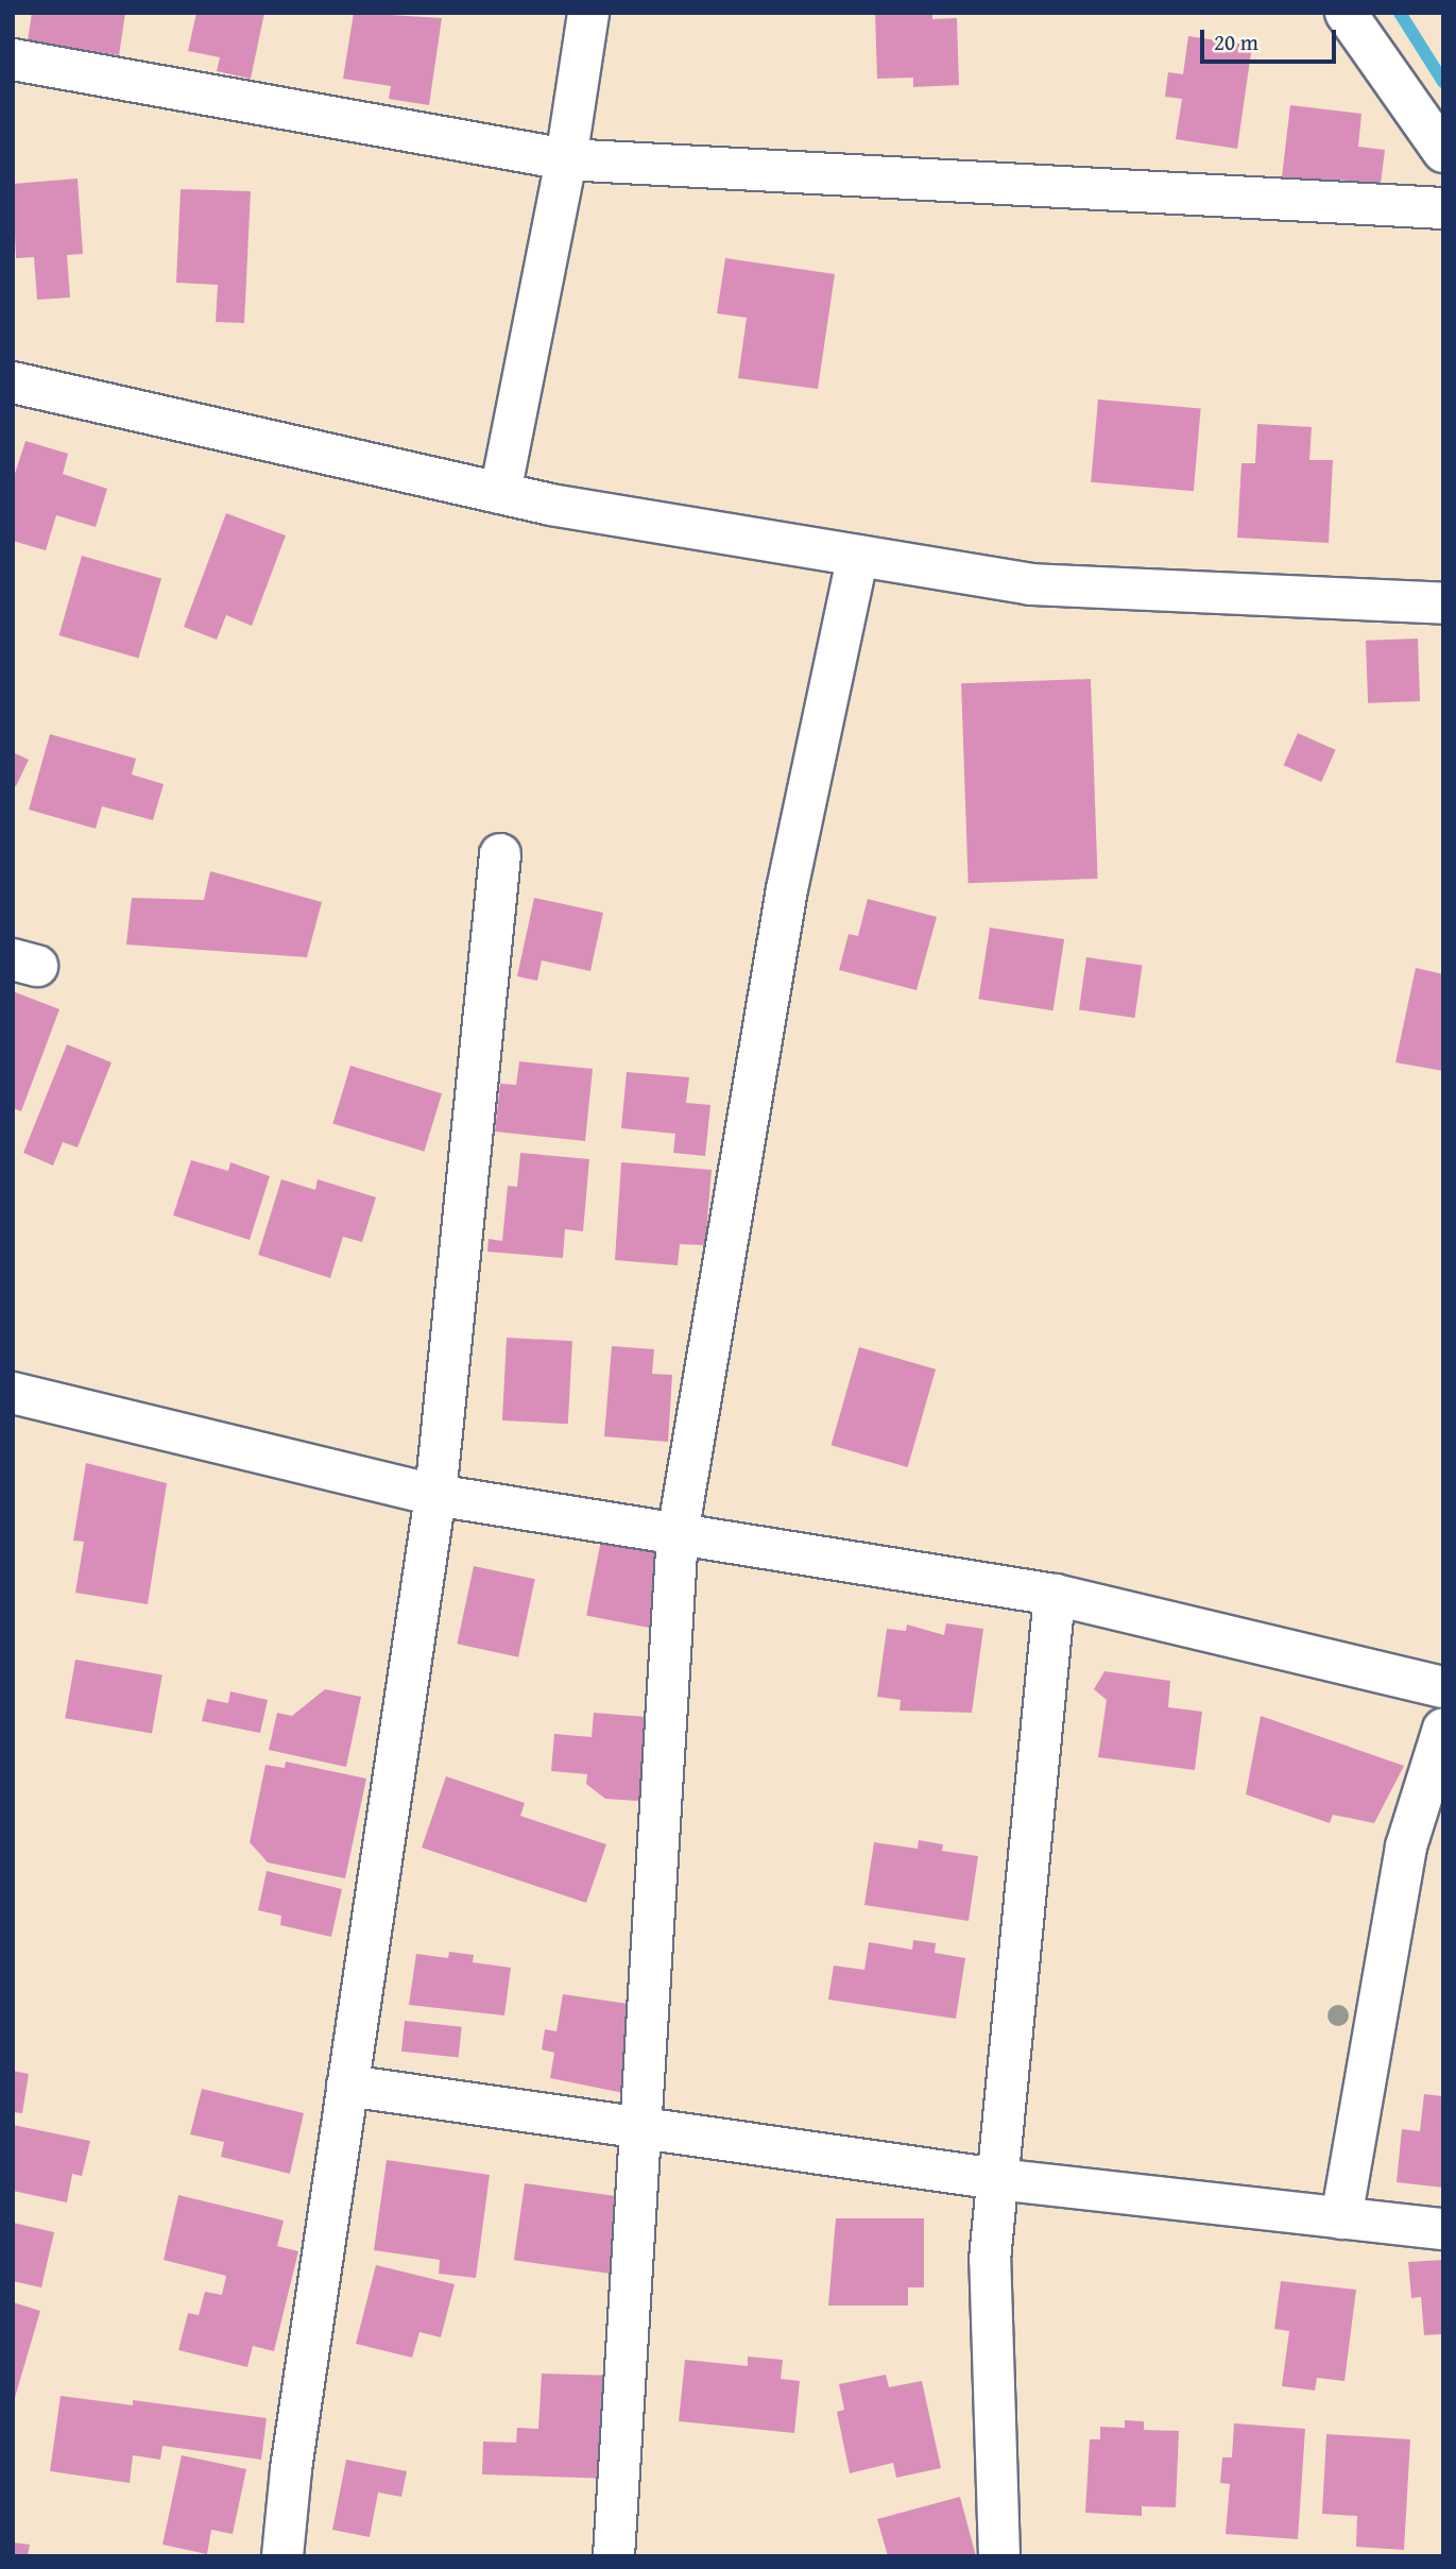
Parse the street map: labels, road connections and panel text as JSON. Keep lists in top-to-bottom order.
{
  "scale_bar": "20 m"
}
